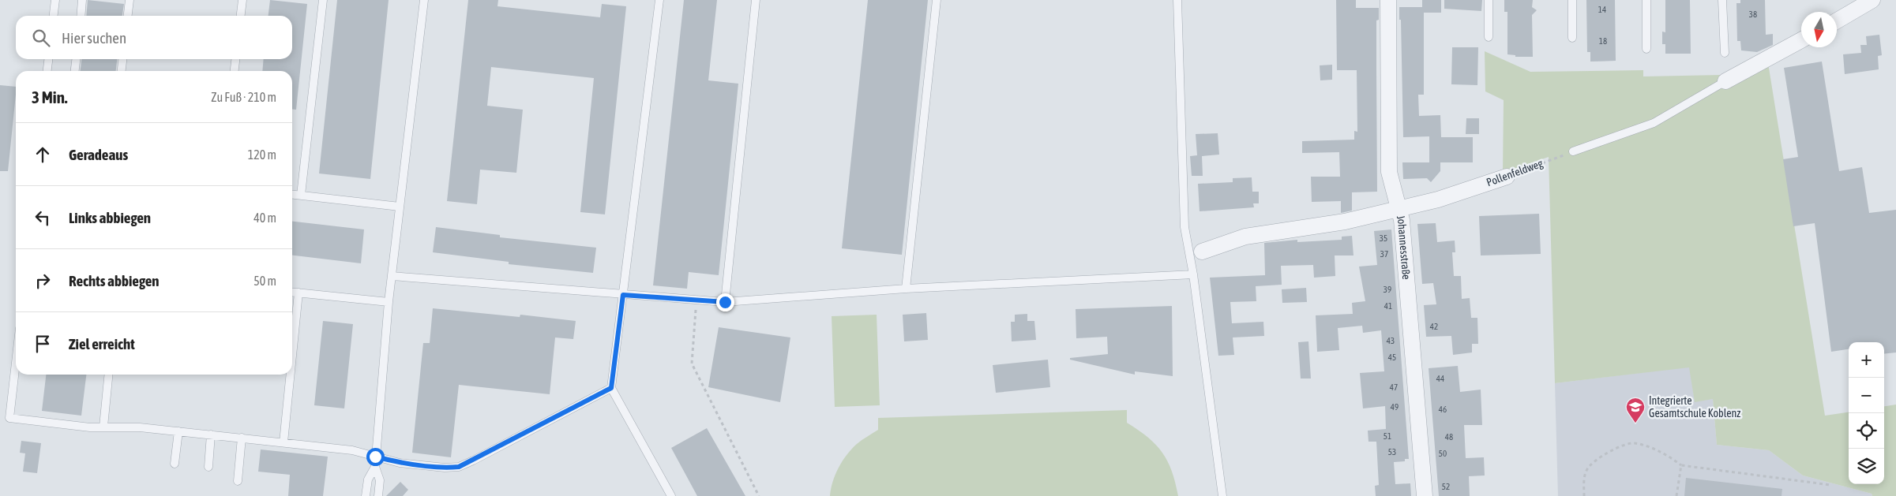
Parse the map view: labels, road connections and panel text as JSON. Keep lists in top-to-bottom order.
{
  "streets": {
    "street": ["Pollenfeldweg", "Johannesstraße"]
  },
  "crossings": [
    ["Pollenfeldweg", "Johannesstraße"]
  ],
  "places": {
    "school or university": ["Integrierte Gesamtschule Koblenz"]
  },
  "house_numbers": [
    "14",
    "38",
    "18",
    "35",
    "37",
    "39",
    "41",
    "42",
    "43",
    "45",
    "44",
    "47",
    "49",
    "46",
    "51",
    "48",
    "53",
    "50",
    "52"
  ],
  "north": "bottom",
  "page": {
    "search": "Hier suchen",
    "heading": ["3 Min.", "Zu Fuß · 210 m"],
    "list": [
      ["Geradeaus", "120 m"],
      ["Links abbiegen", "40 m"],
      ["Rechts abbiegen", "50 m"],
      "Ziel erreicht"
    ],
    "map_buttons": ["+", "−"]
  }
}
